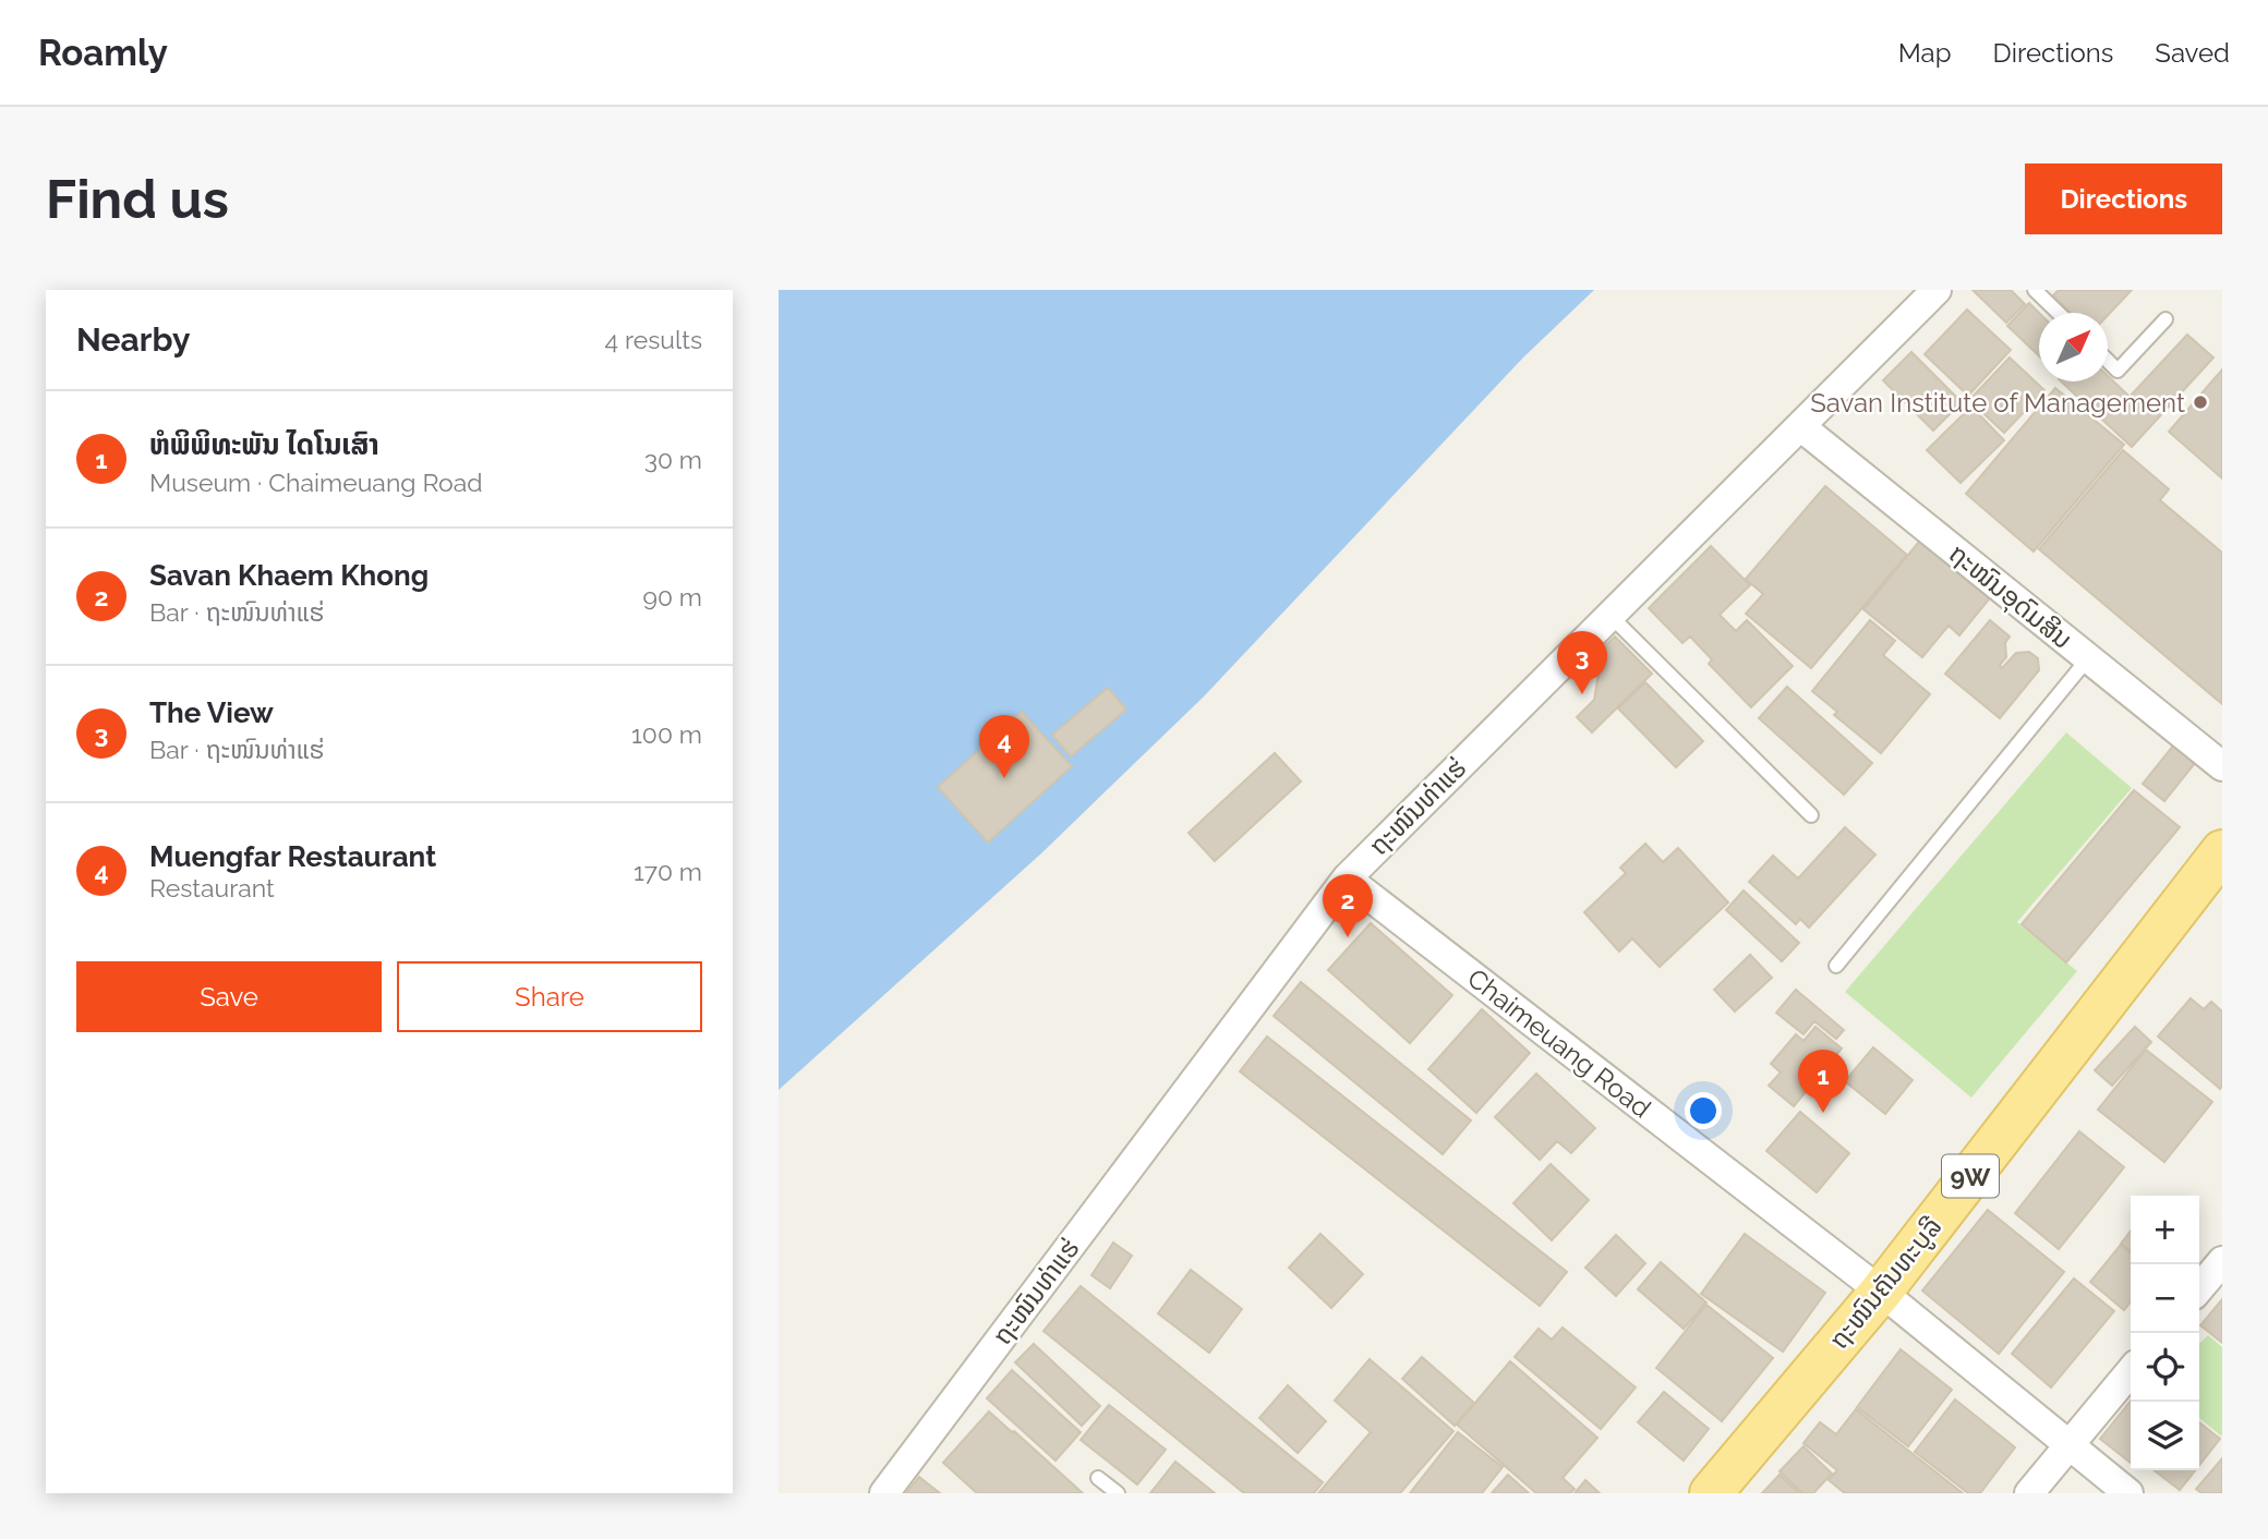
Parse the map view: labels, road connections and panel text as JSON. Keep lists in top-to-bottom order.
{
  "streets": {
    "main road": ["9W", "ຖະໜົນຄັນທະບູລີ"],
    "street": ["ຖະໜົນອຸດົມສິນ", "ຖະໜົນທ່າແຮ່", "Chaimeuang Road"]
  },
  "crossings": [
    ["ຖະໜົນອຸດົມສິນ", "ຖະໜົນທ່າແຮ່"],
    ["ຖະໜົນທ່າແຮ່", "Chaimeuang Road"],
    ["Chaimeuang Road", "ຖະໜົນຄັນທະບູລີ"]
  ],
  "places": ["Savan Institute of Management"],
  "north": "top right",
  "page": {
    "header": "Roamly",
    "nav": ["Map", "Directions", "Saved"],
    "buttons": [
      "Directions",
      ["Save", "Share"]
    ],
    "title": "Find us",
    "heading": ["Nearby", "4 results"],
    "list": [
      {
        "mark": "1",
        "name": "ຫໍພິພິທະພັນ ໄດໂນເສົາ",
        "note": "Museum · Chaimeuang Road",
        "value": "30 m"
      },
      {
        "mark": "2",
        "name": "Savan Khaem Khong",
        "note": "Bar · ຖະໜົນທ່າແຮ່",
        "value": "90 m"
      },
      {
        "mark": "3",
        "name": "The View",
        "note": "Bar · ຖະໜົນທ່າແຮ່",
        "value": "100 m"
      },
      {
        "mark": "4",
        "name": "Muengfar Restaurant",
        "note": "Restaurant",
        "value": "170 m"
      }
    ],
    "pins": [
      "3",
      "4",
      "2",
      "1"
    ],
    "map_buttons": ["+", "−"]
  }
}
